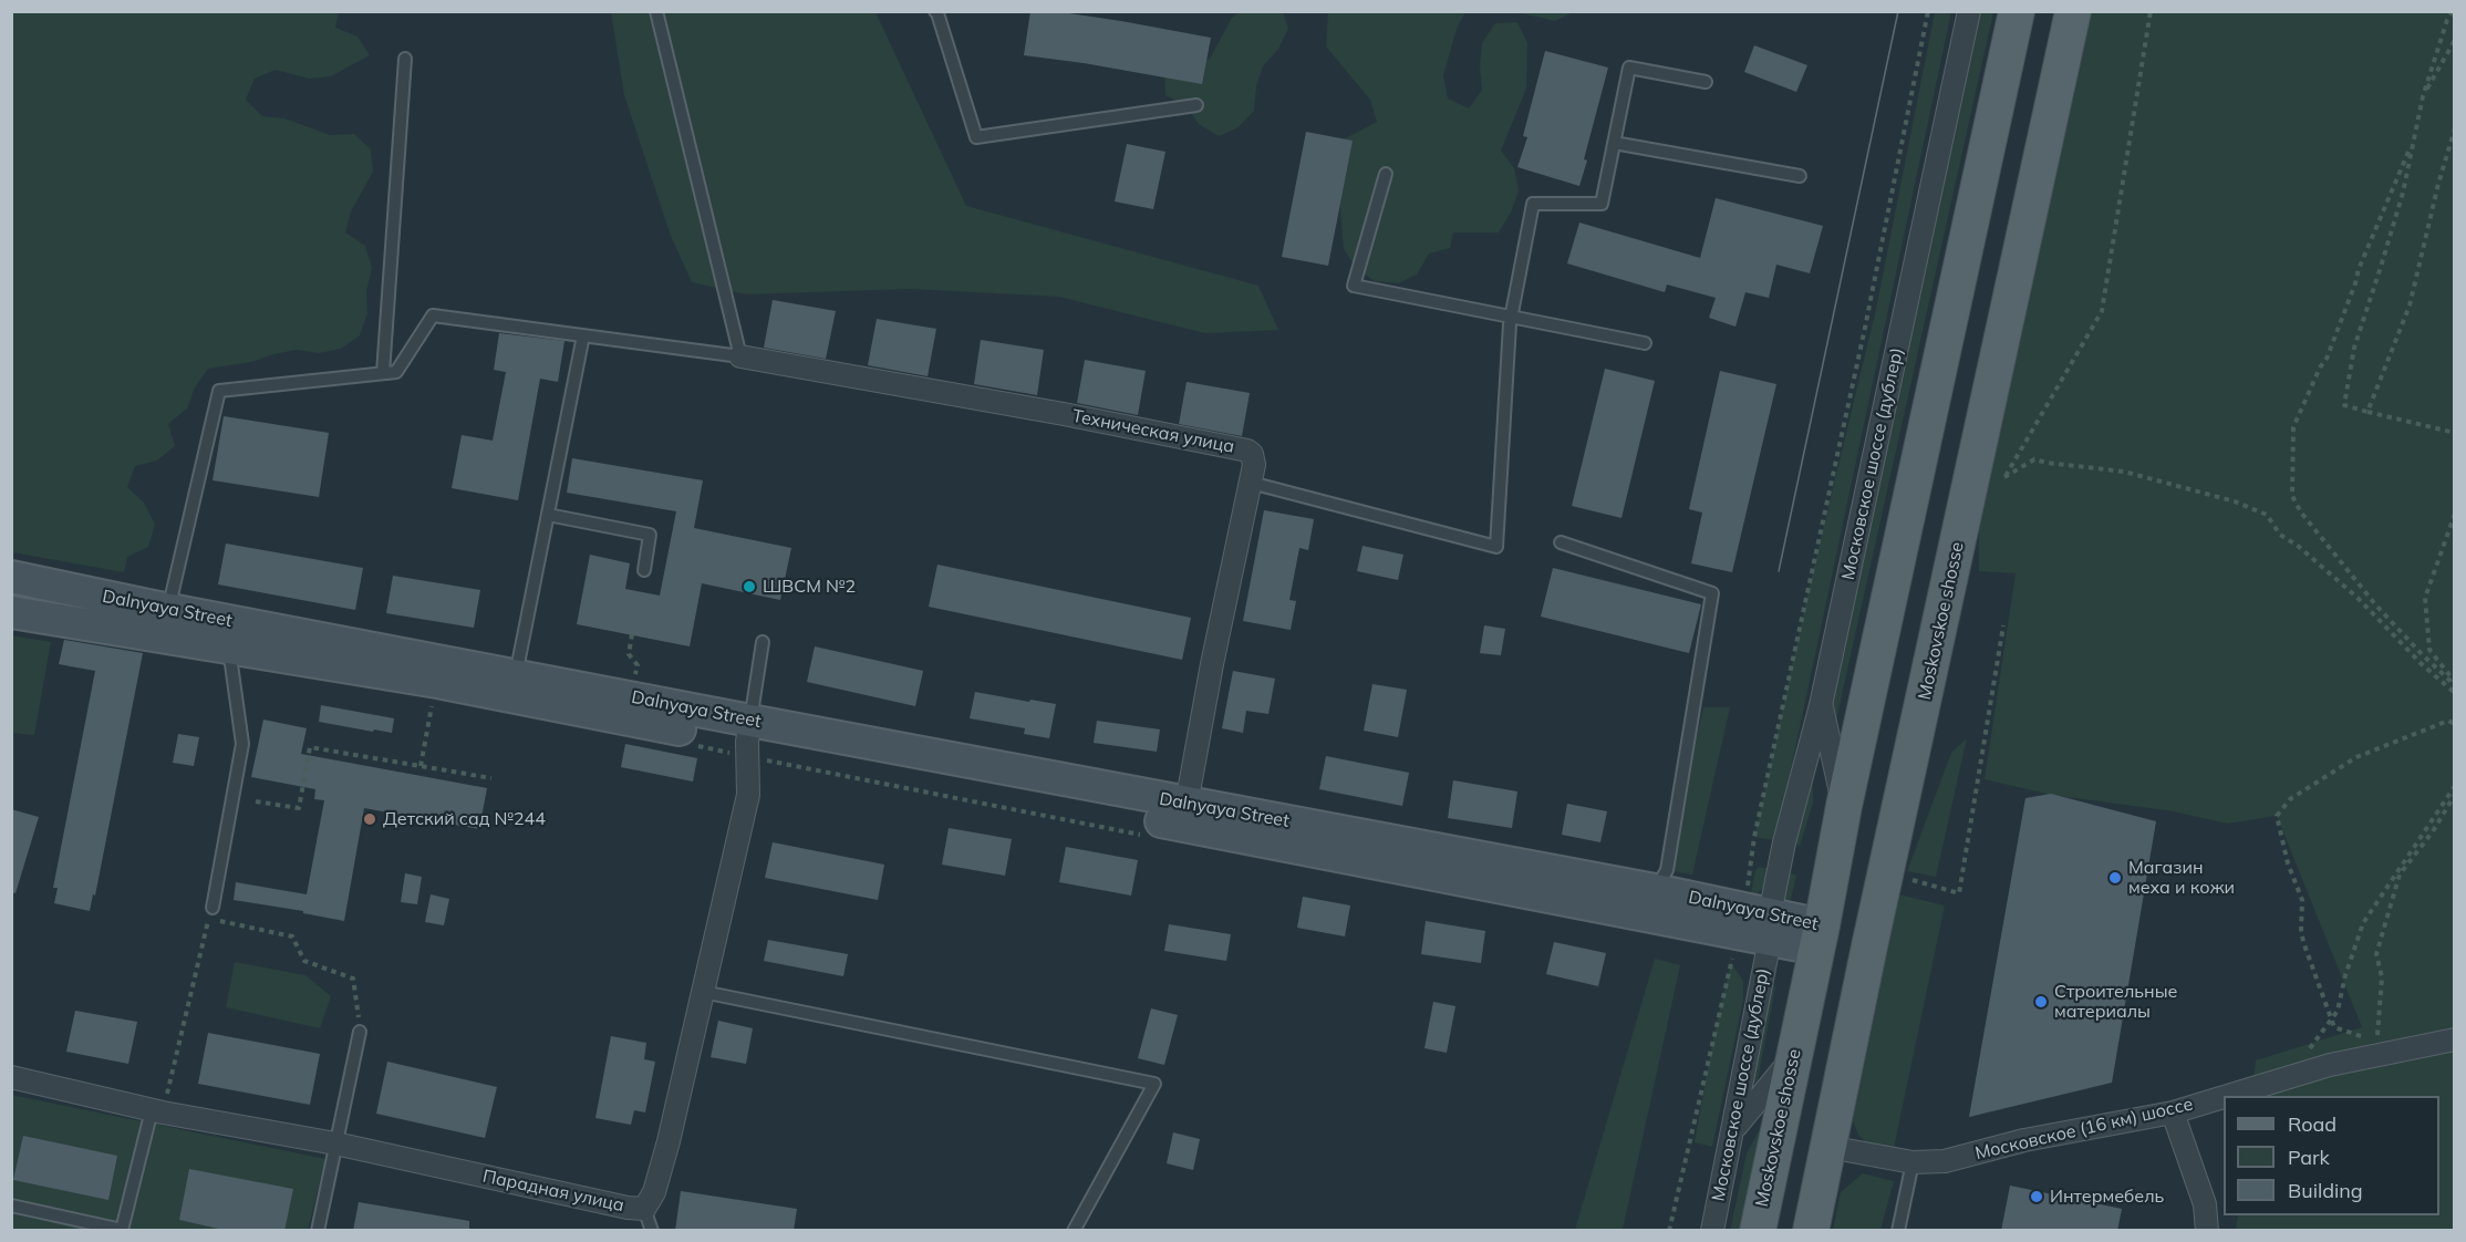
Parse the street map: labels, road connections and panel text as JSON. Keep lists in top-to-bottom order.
{
  "streets": {
    "main road": ["Dalnyaya Street", "Moskovskoe shosse"],
    "street": [
      "Техническая улица",
      "Московское шоссе (дублер)",
      "Московское (16 км) шоссе",
      "Парадная улица"
    ]
  },
  "crossings": [
    ["Техническая улица", "Dalnyaya Street"],
    ["Московское шоссе (дублер)", "Dalnyaya Street"],
    ["Dalnyaya Street", "Moskovskoe shosse"],
    ["Dalnyaya Street", "Парадная улица"],
    ["Moskovskoe shosse", "Московское (16 км) шоссе"]
  ],
  "places": [
    "ШВСМ №2",
    "Детский сад №244",
    "Магазин меха и кожи",
    "Строительные материалы",
    "Интермебель"
  ],
  "legend": ["Road", "Park", "Building"]
}
